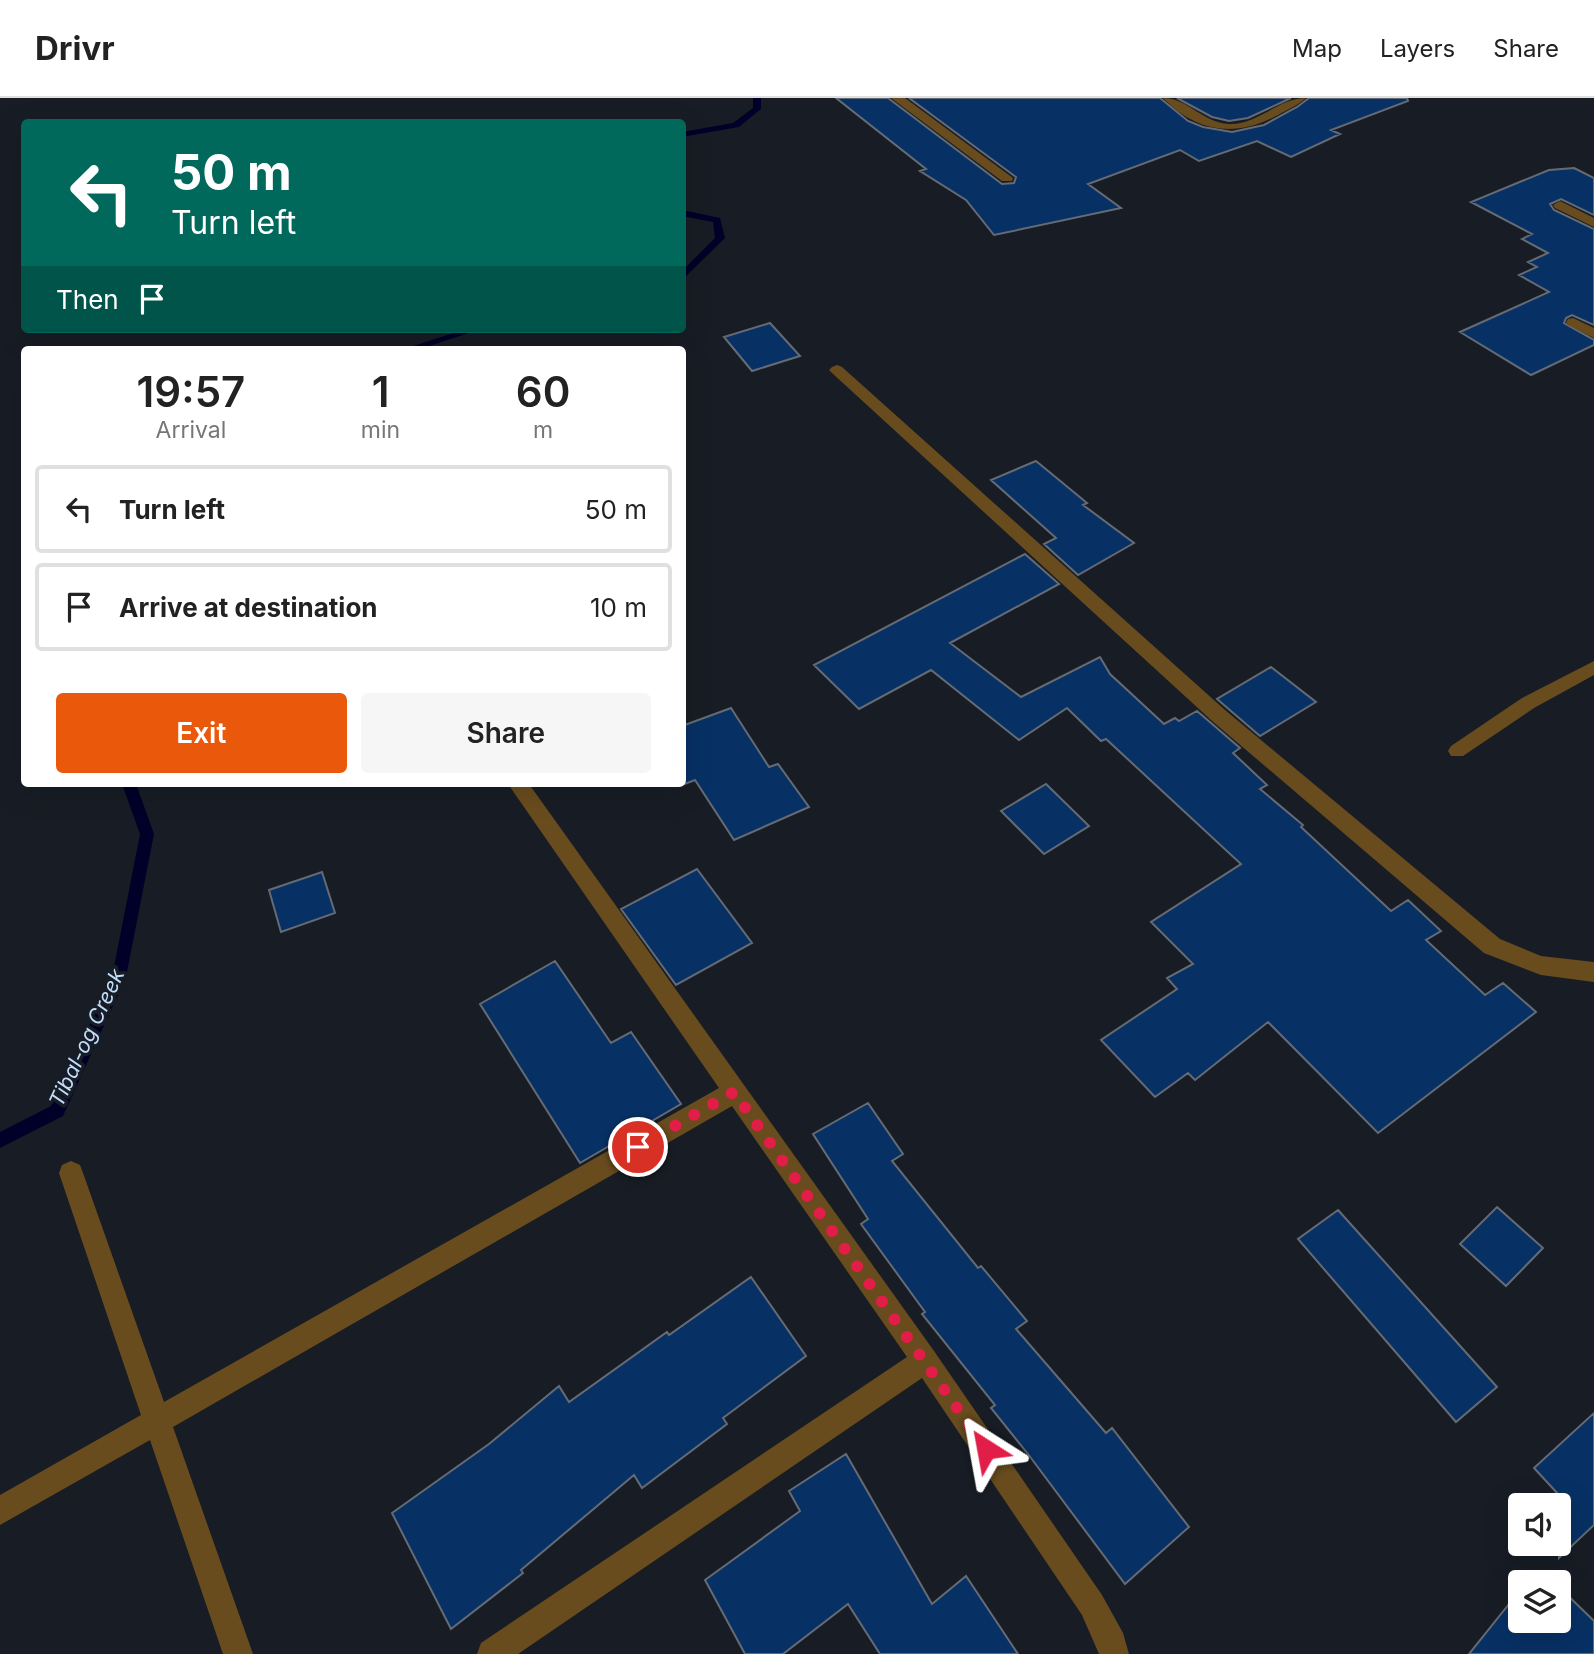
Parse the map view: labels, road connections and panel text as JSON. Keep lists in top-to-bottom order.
{
  "water": ["Tibal-og Creek"],
  "page": {
    "header": "Drivr",
    "nav": ["Map", "Layers", "Share"],
    "turn": ["50 m", "Turn left"],
    "then": "Then",
    "eta": [
      "19:57",
      "Arrival",
      "1",
      "min",
      "60",
      "m"
    ],
    "list": [
      {
        "name": "Turn left",
        "value": "50 m"
      },
      {
        "name": "Arrive at destination",
        "value": "10 m"
      }
    ],
    "buttons": ["Exit", "Share"]
  }
}
